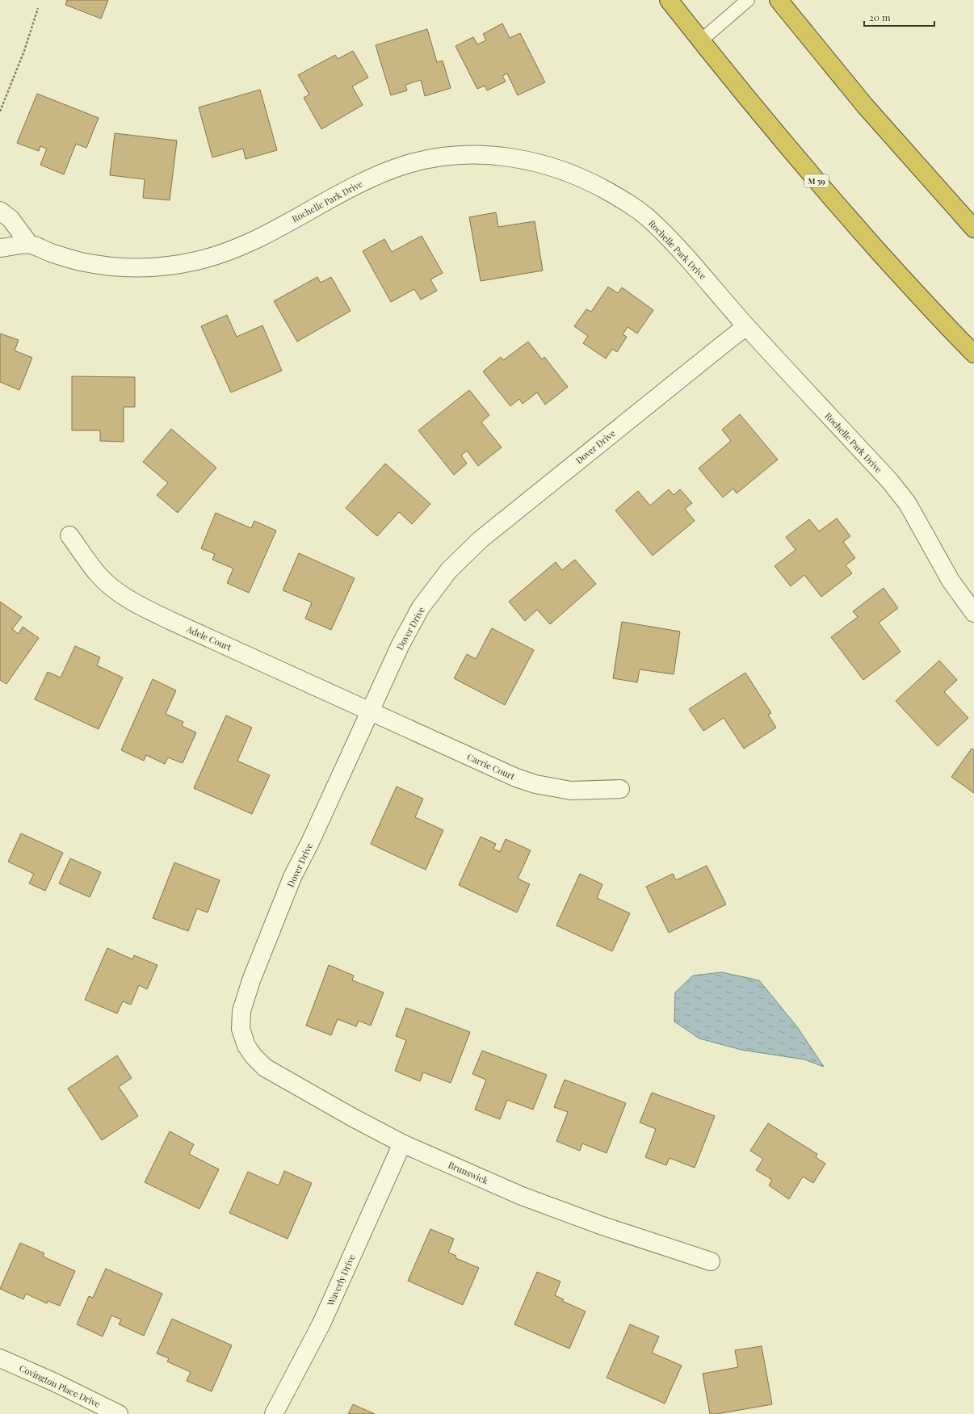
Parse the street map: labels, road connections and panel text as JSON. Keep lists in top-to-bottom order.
{
  "streets": {
    "highway": ["M 59"],
    "street": [
      "Rochelle Park Drive",
      "Dover Drive",
      "Adele Court",
      "Carrie Court",
      "Brunswick",
      "Waverly Drive",
      "Covington Place Drive"
    ]
  },
  "crossings": [
    ["Rochelle Park Drive", "Dover Drive"],
    ["Dover Drive", "Adele Court"],
    ["Dover Drive", "Carrie Court"],
    ["Dover Drive", "Brunswick"],
    ["Adele Court", "Carrie Court"],
    ["Brunswick", "Waverly Drive"]
  ],
  "scale_bar": "20 m"
}
